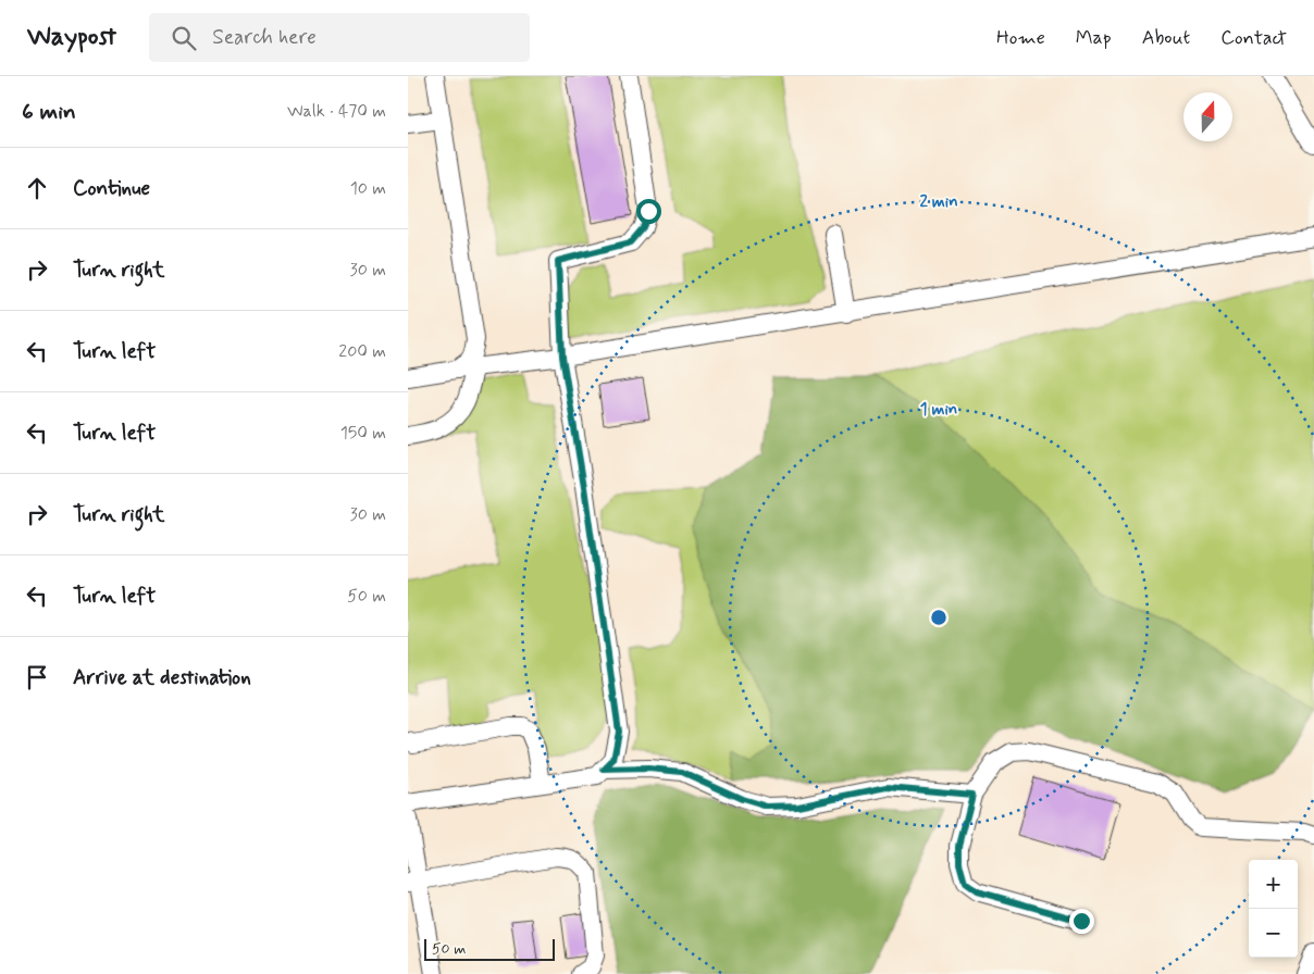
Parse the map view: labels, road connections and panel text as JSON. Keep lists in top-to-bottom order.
{
  "scale_bar": "50 m",
  "north": "top",
  "page": {
    "header": "Waypost",
    "search": "Search here",
    "nav": [
      "Home",
      "Map",
      "About",
      "Contact"
    ],
    "heading": ["6 min", "Walk · 470 m"],
    "list": [
      ["Continue", "10 m"],
      ["Turn right", "30 m"],
      ["Turn left", "200 m"],
      ["Turn left", "150 m"],
      ["Turn right", "30 m"],
      ["Turn left", "50 m"],
      "Arrive at destination"
    ],
    "map_buttons": ["+", "−"],
    "scale": "50 m"
  },
  "rings": ["2 min", "1 min"]
}
